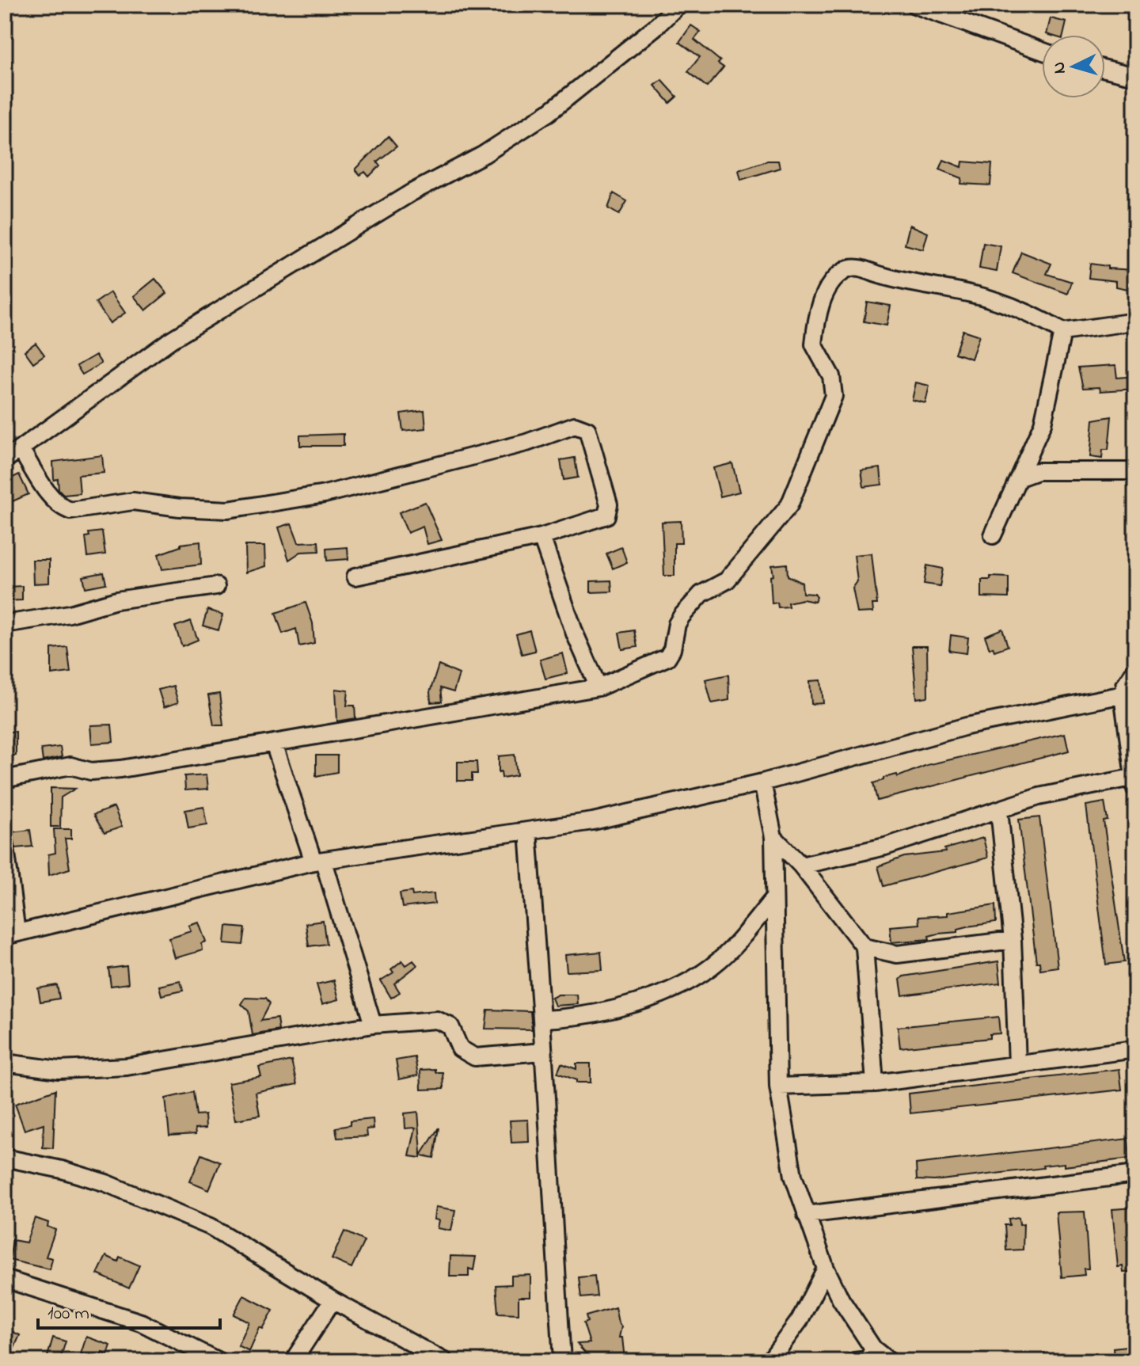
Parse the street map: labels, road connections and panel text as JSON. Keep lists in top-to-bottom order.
{
  "scale_bar": "100 m",
  "north": "left"
}
